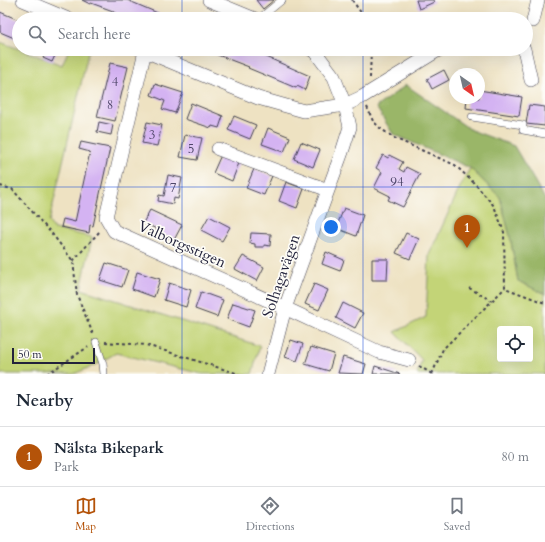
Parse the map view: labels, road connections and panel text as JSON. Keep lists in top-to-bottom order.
{
  "streets": {
    "street": ["Valborgsstigen", "Solhagavägen"]
  },
  "crossings": [
    ["Valborgsstigen", "Solhagavägen"]
  ],
  "house_numbers": [
    "4",
    "8",
    "3",
    "5",
    "94",
    "7"
  ],
  "scale_bar": "50 m",
  "north": "bottom right",
  "page": {
    "search": "Search here",
    "pins": "1",
    "scale": "50 m",
    "heading": "Nearby",
    "list": [
      {
        "mark": "1",
        "name": "Nälsta Bikepark",
        "note": "Park",
        "value": "80 m"
      }
    ],
    "nav": ["Map", "Directions", "Saved"]
  }
}
